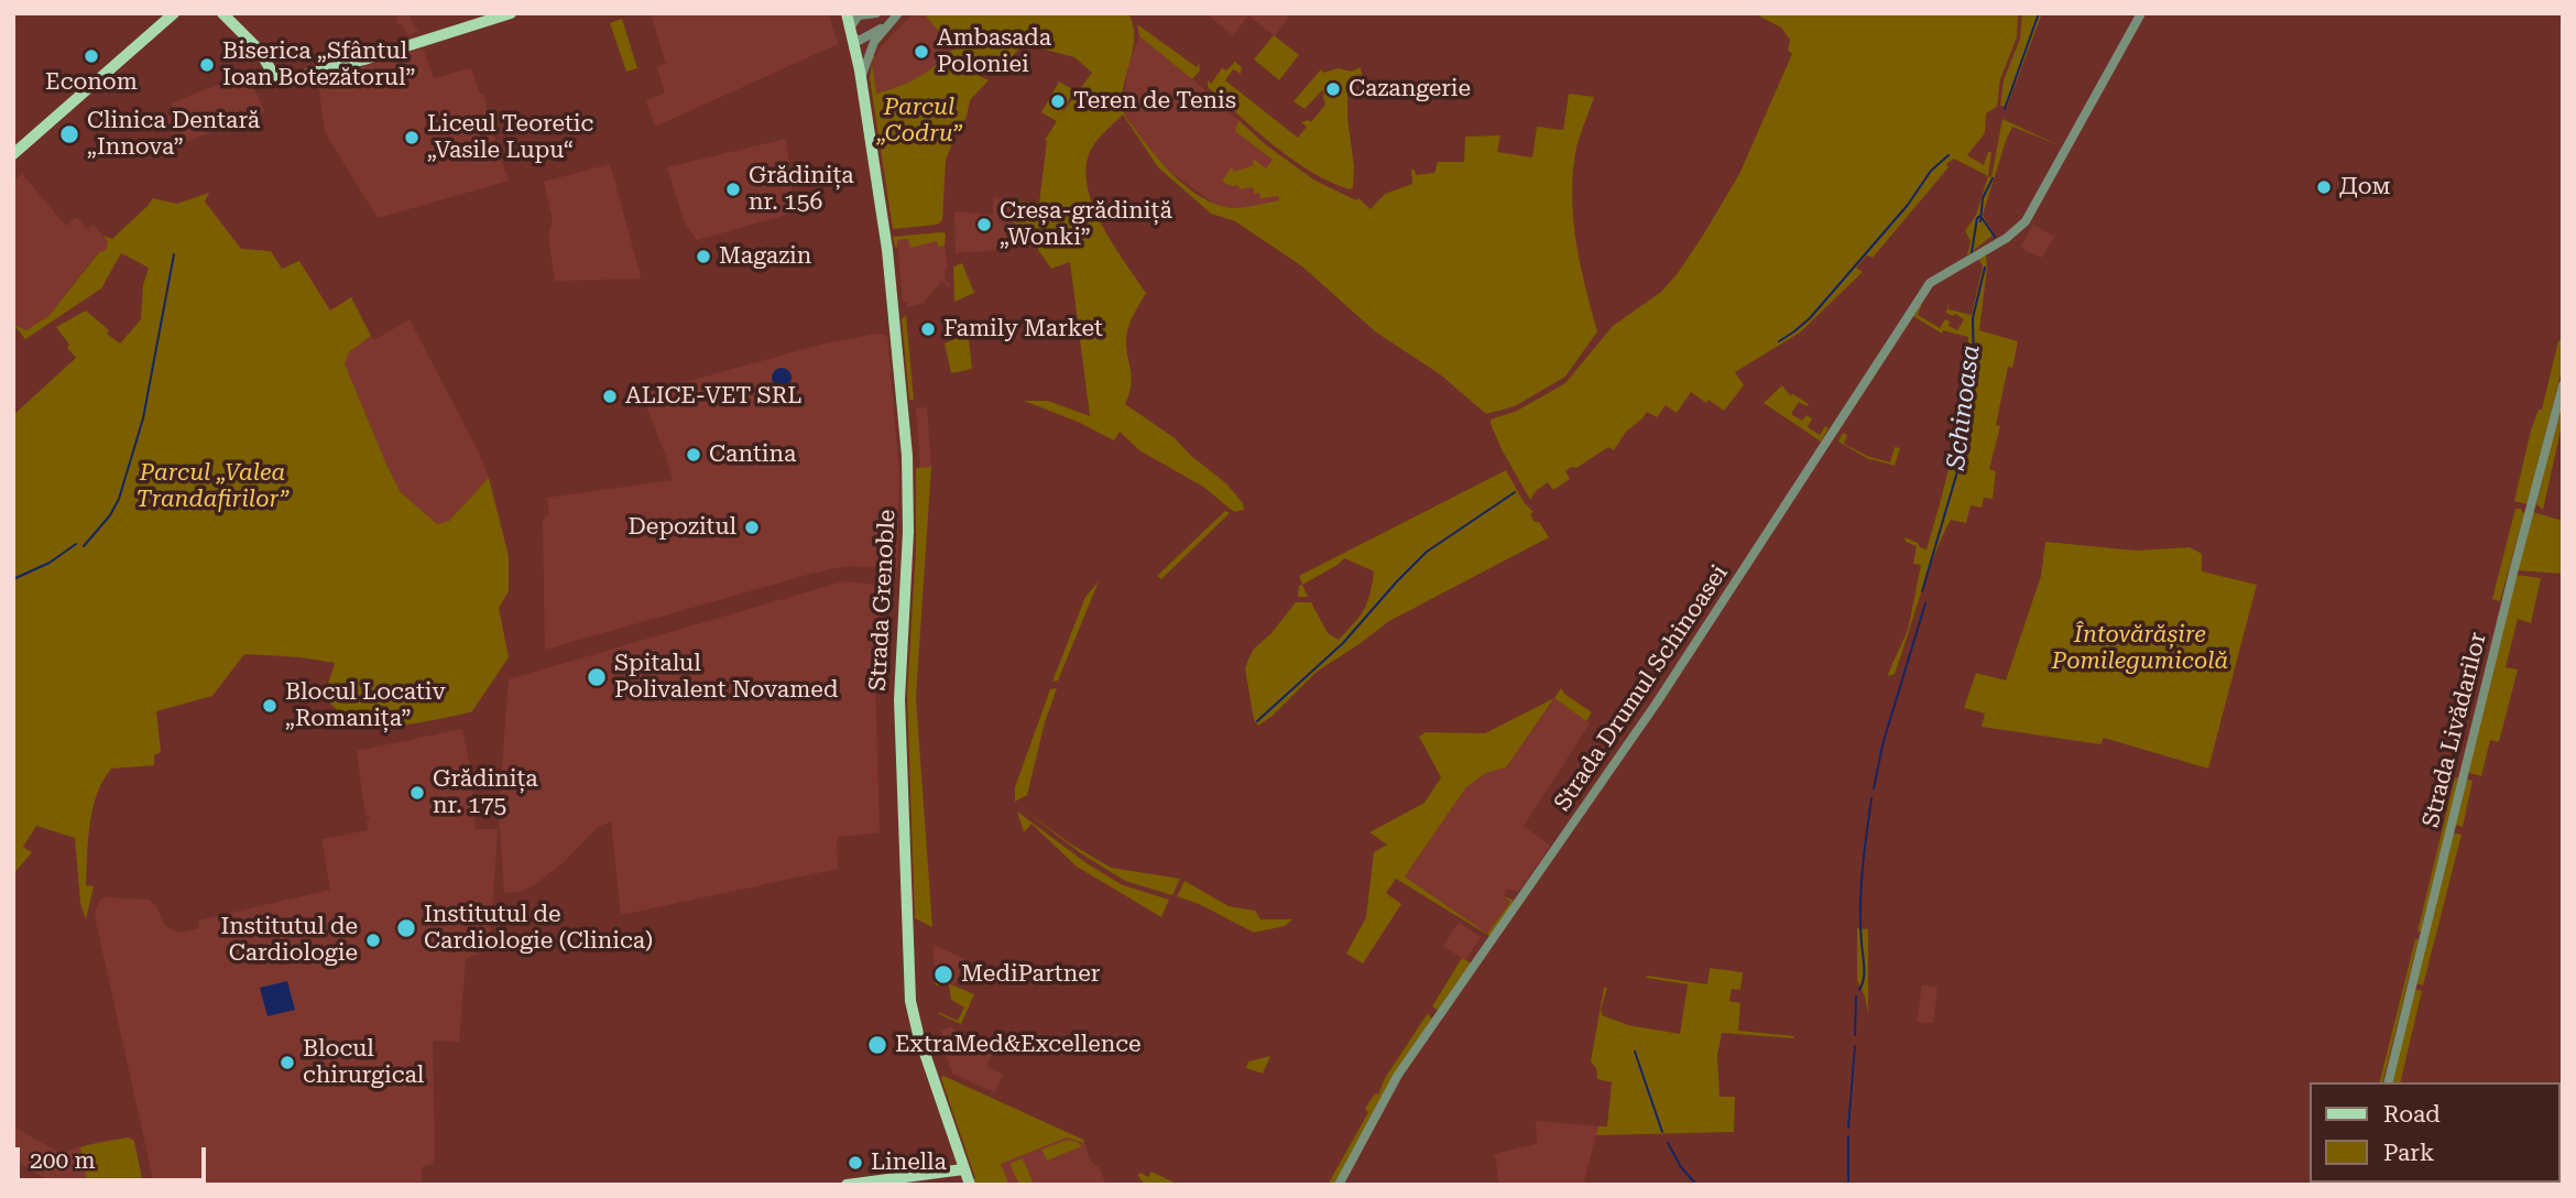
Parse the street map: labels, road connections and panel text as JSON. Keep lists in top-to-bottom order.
{
  "streets": {
    "main road": ["Strada Grenoble"],
    "street": ["Strada Drumul Schinoasei", "Strada Livădarilor"]
  },
  "water": ["Schinoasa"],
  "parks": ["Parcul „Codru”", "Parcul „Valea Trandafirilor”", "Întovărășire Pomilegumicolă"],
  "places": [
    "Ambasada Poloniei",
    "Econom",
    "Biserica „Sfântul Ioan Botezătorul”",
    "Cazangerie",
    "Teren de Tenis",
    "Clinica Dentară „Innova”",
    "Liceul Teoretic „Vasile Lupu“",
    "Дом",
    "Grădinița nr. 156",
    "Creșa-grădiniță „Wonki”",
    "Magazin",
    "Family Market",
    "ALICE-VET SRL",
    "Cantina",
    "Depozitul",
    "Spitalul Polivalent Novamed",
    "Blocul Locativ „Romanița”",
    "Grădinița nr. 175",
    "Institutul de Cardiologie (Clinica)",
    "Institutul de Cardiologie",
    "MediPartner",
    "ExtraMed&Excellence",
    "Blocul chirurgical",
    "Linella"
  ],
  "legend": ["Road", "Park"],
  "scale_bar": "200 m"
}
